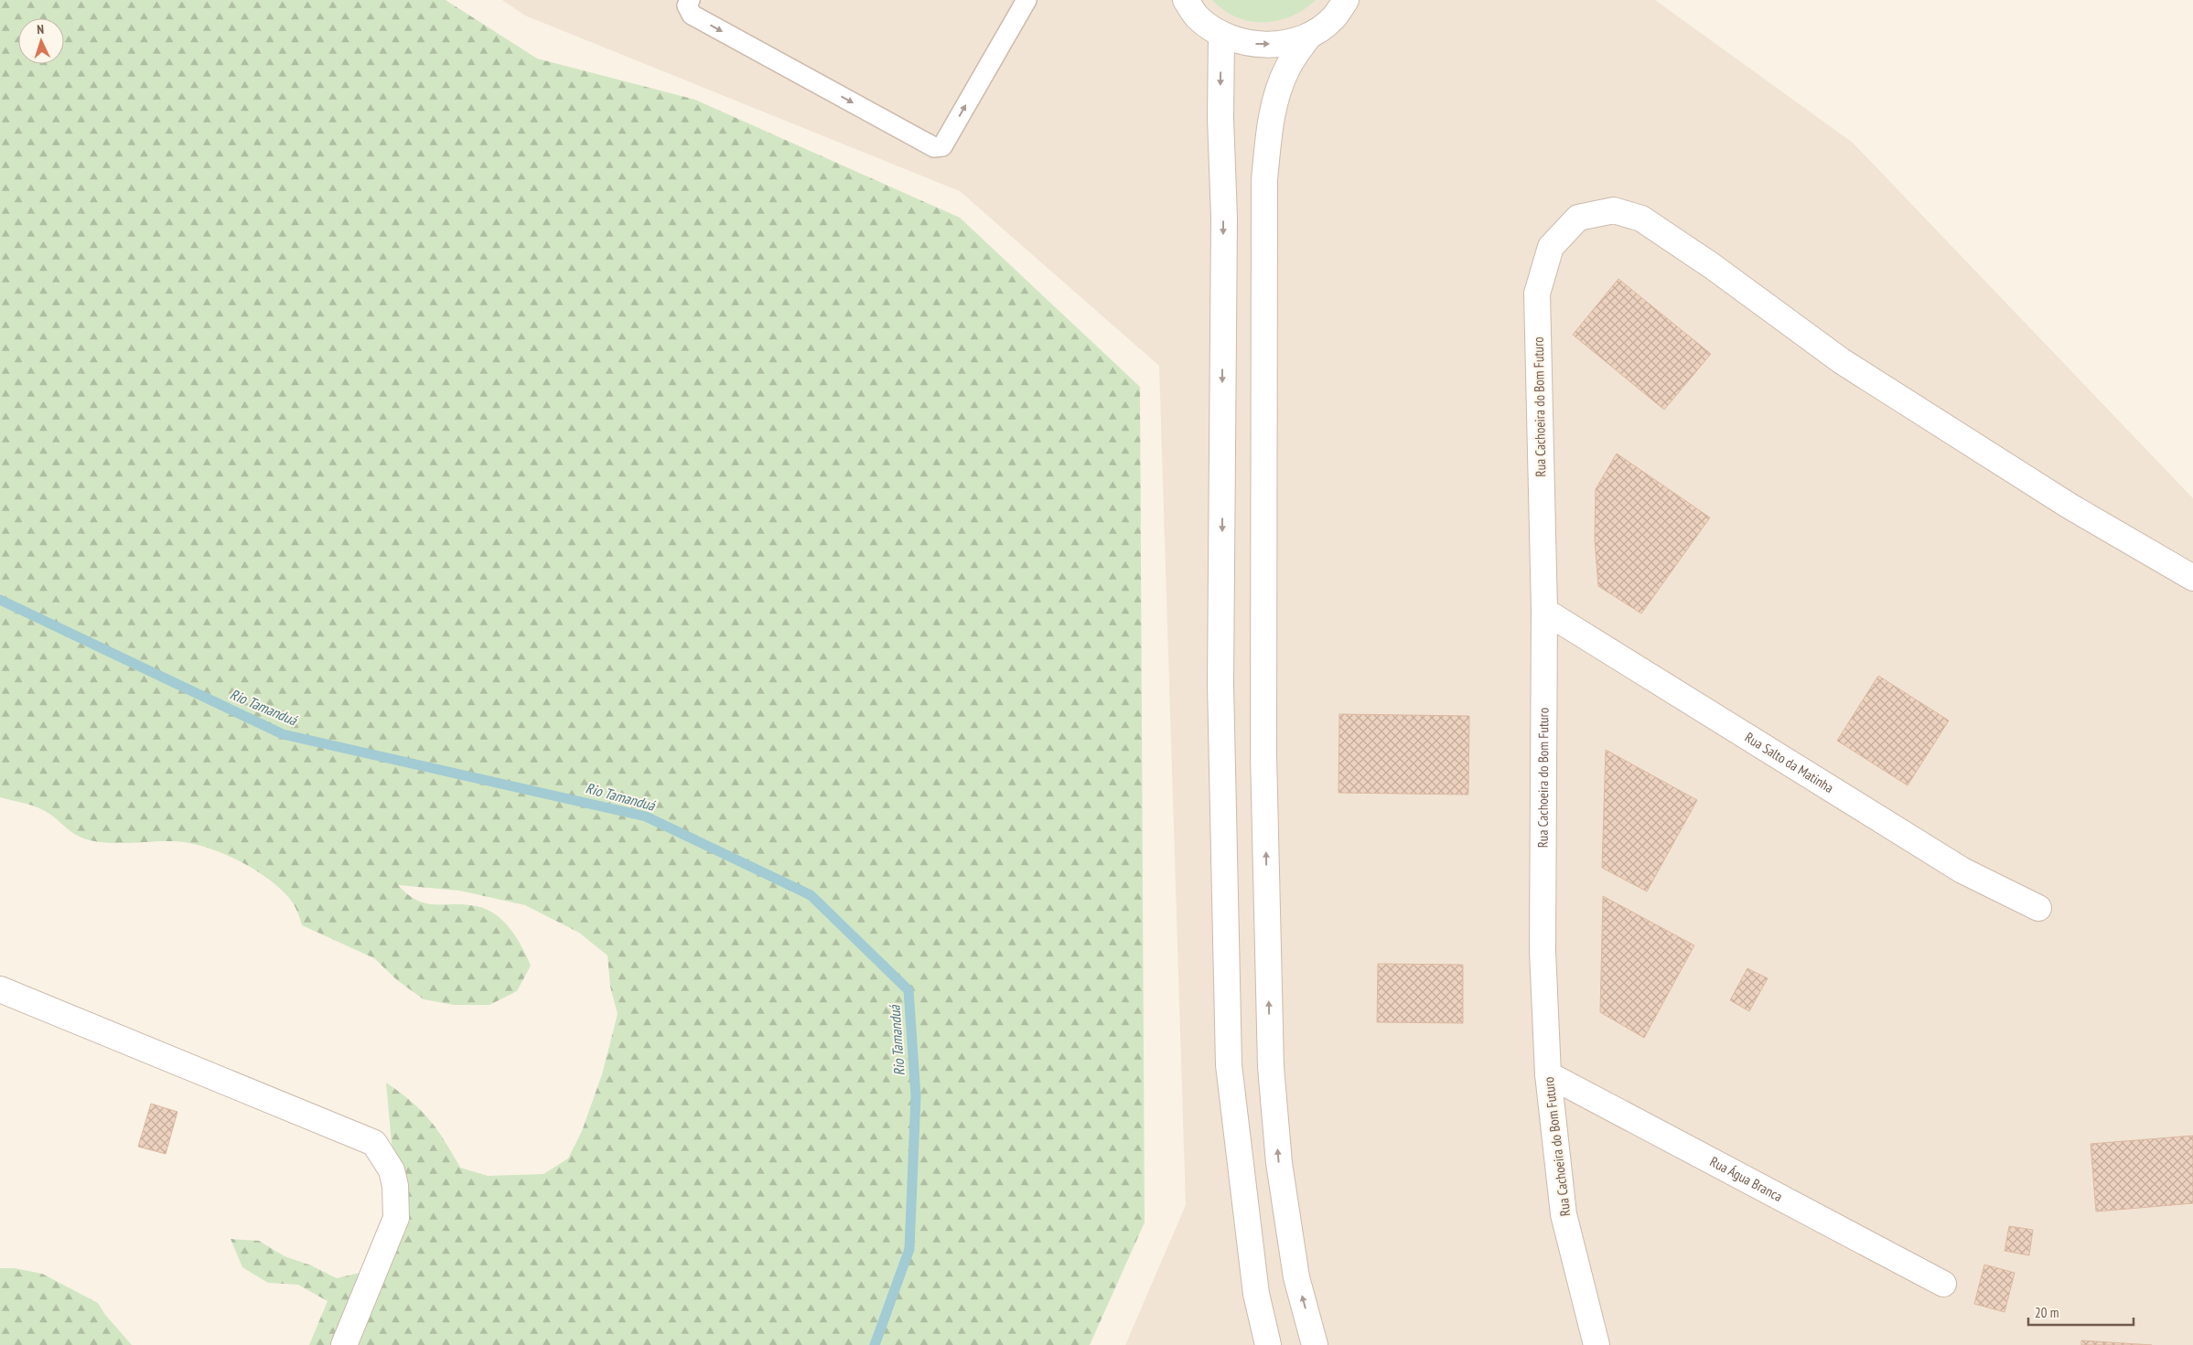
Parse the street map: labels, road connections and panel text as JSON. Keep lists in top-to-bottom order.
{
  "streets": {
    "street": ["Rua Cachoeira do Bom Futuro", "Rua Salto da Matinha", "Rua Água Branca"]
  },
  "crossings": [
    ["Rua Cachoeira do Bom Futuro", "Rua Salto da Matinha"],
    ["Rua Cachoeira do Bom Futuro", "Rua Água Branca"]
  ],
  "water": ["Rio Tamanduá"],
  "scale_bar": "20 m",
  "north": "top"
}
